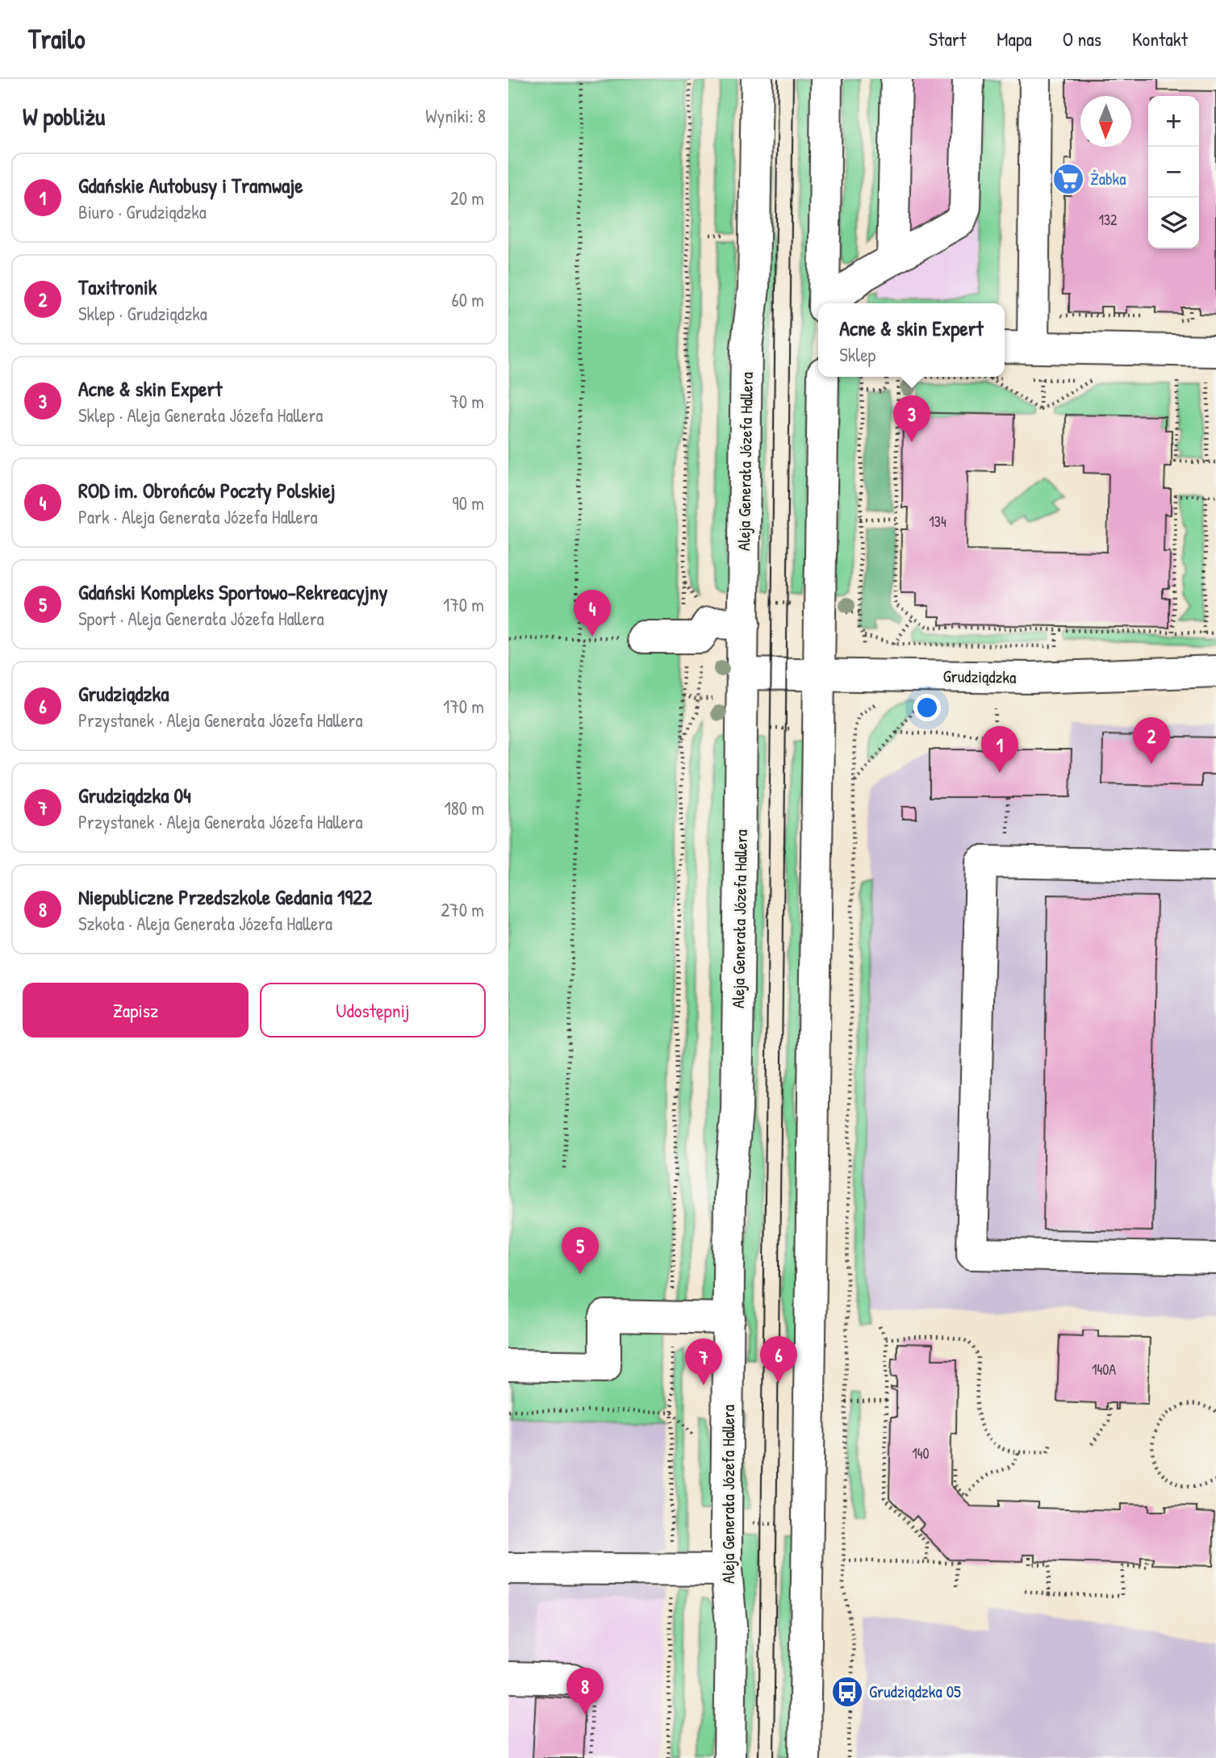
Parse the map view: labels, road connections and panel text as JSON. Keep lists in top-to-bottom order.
{
  "streets": {
    "main road": ["Aleja Generała Józefa Hallera", "Grudziądzka"]
  },
  "crossings": [
    ["Aleja Generała Józefa Hallera", "Grudziądzka"]
  ],
  "places": {
    "supermarket": ["Żabka"],
    "bus stop": ["Grudziądzka 05"]
  },
  "house_numbers": [
    "132",
    "134",
    "140A",
    "140"
  ],
  "north": "bottom",
  "page": {
    "header": "Trailo",
    "nav": [
      "Start",
      "Mapa",
      "O nas",
      "Kontakt"
    ],
    "heading": ["W pobliżu", "Wyniki: 8"],
    "map_buttons": ["+", "−"],
    "list": [
      {
        "mark": "1",
        "name": "Gdańskie Autobusy i Tramwaje",
        "note": "Biuro · Grudziądzka",
        "value": "20 m"
      },
      {
        "mark": "2",
        "name": "Taxitronik",
        "note": "Sklep · Grudziądzka",
        "value": "60 m"
      },
      {
        "mark": "3",
        "name": "Acne & skin Expert",
        "note": "Sklep · Aleja Generała Józefa Hallera",
        "value": "70 m"
      },
      {
        "mark": "4",
        "name": "ROD im. Obrońców Poczty Polskiej",
        "note": "Park · Aleja Generała Józefa Hallera",
        "value": "90 m"
      },
      {
        "mark": "5",
        "name": "Gdański Kompleks Sportowo-Rekreacyjny",
        "note": "Sport · Aleja Generała Józefa Hallera",
        "value": "170 m"
      },
      {
        "mark": "6",
        "name": "Grudziądzka",
        "note": "Przystanek · Aleja Generała Józefa Hallera",
        "value": "170 m"
      },
      {
        "mark": "7",
        "name": "Grudziądzka 04",
        "note": "Przystanek · Aleja Generała Józefa Hallera",
        "value": "180 m"
      },
      {
        "mark": "8",
        "name": "Niepubliczne Przedszkole Gedania 1922",
        "note": "Szkoła · Aleja Generała Józefa Hallera",
        "value": "270 m"
      }
    ],
    "popup": ["Acne & skin Expert", "Sklep"],
    "pins": [
      "3",
      "4",
      "2",
      "1",
      "5",
      "6",
      "7",
      "8"
    ],
    "buttons": ["Zapisz", "Udostępnij"]
  }
}
